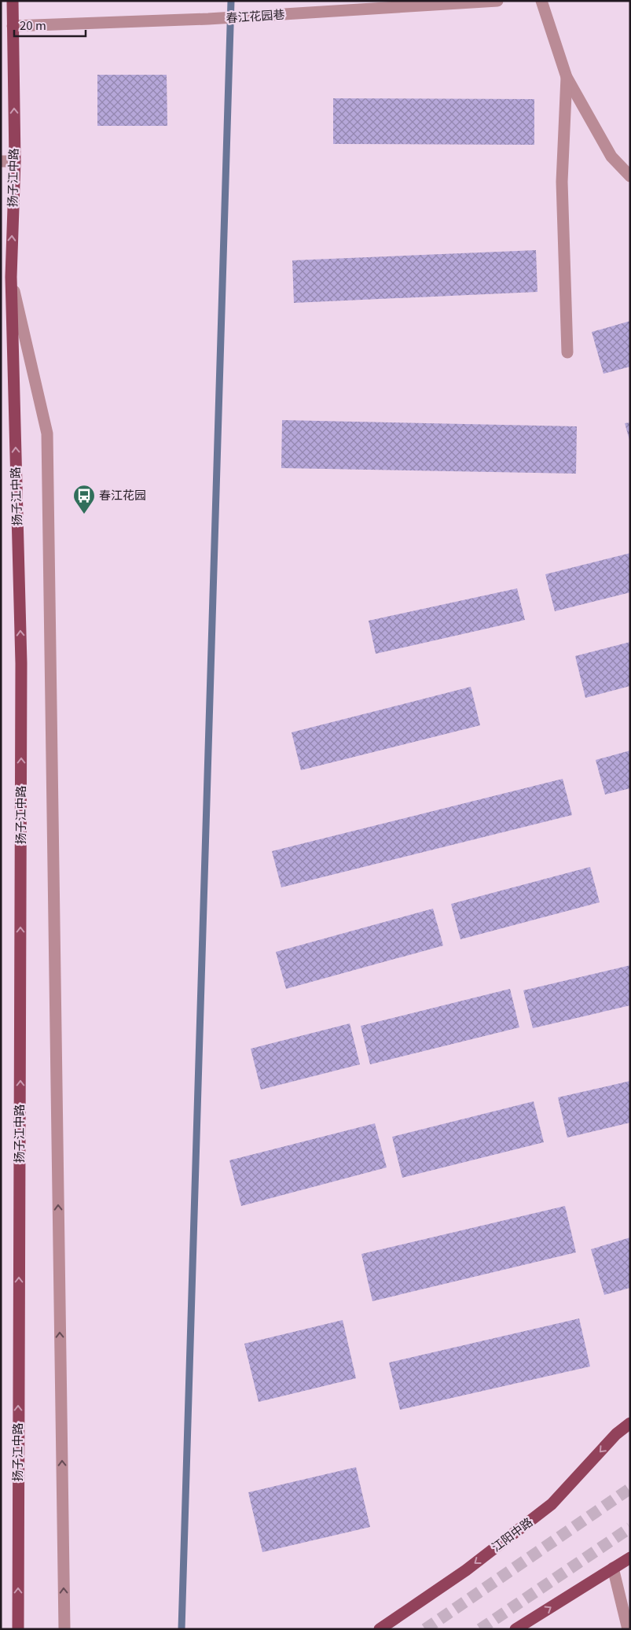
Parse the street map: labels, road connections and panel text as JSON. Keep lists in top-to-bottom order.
{
  "streets": {
    "main road": ["扬子江中路", "江阳中路"],
    "street": ["春江花园巷"]
  },
  "crossings": [
    ["春江花园巷", "扬子江中路"]
  ],
  "one_way": ["扬子江中路"],
  "places": {
    "bus stop": ["春江花园"]
  },
  "scale_bar": "20 m"
}
